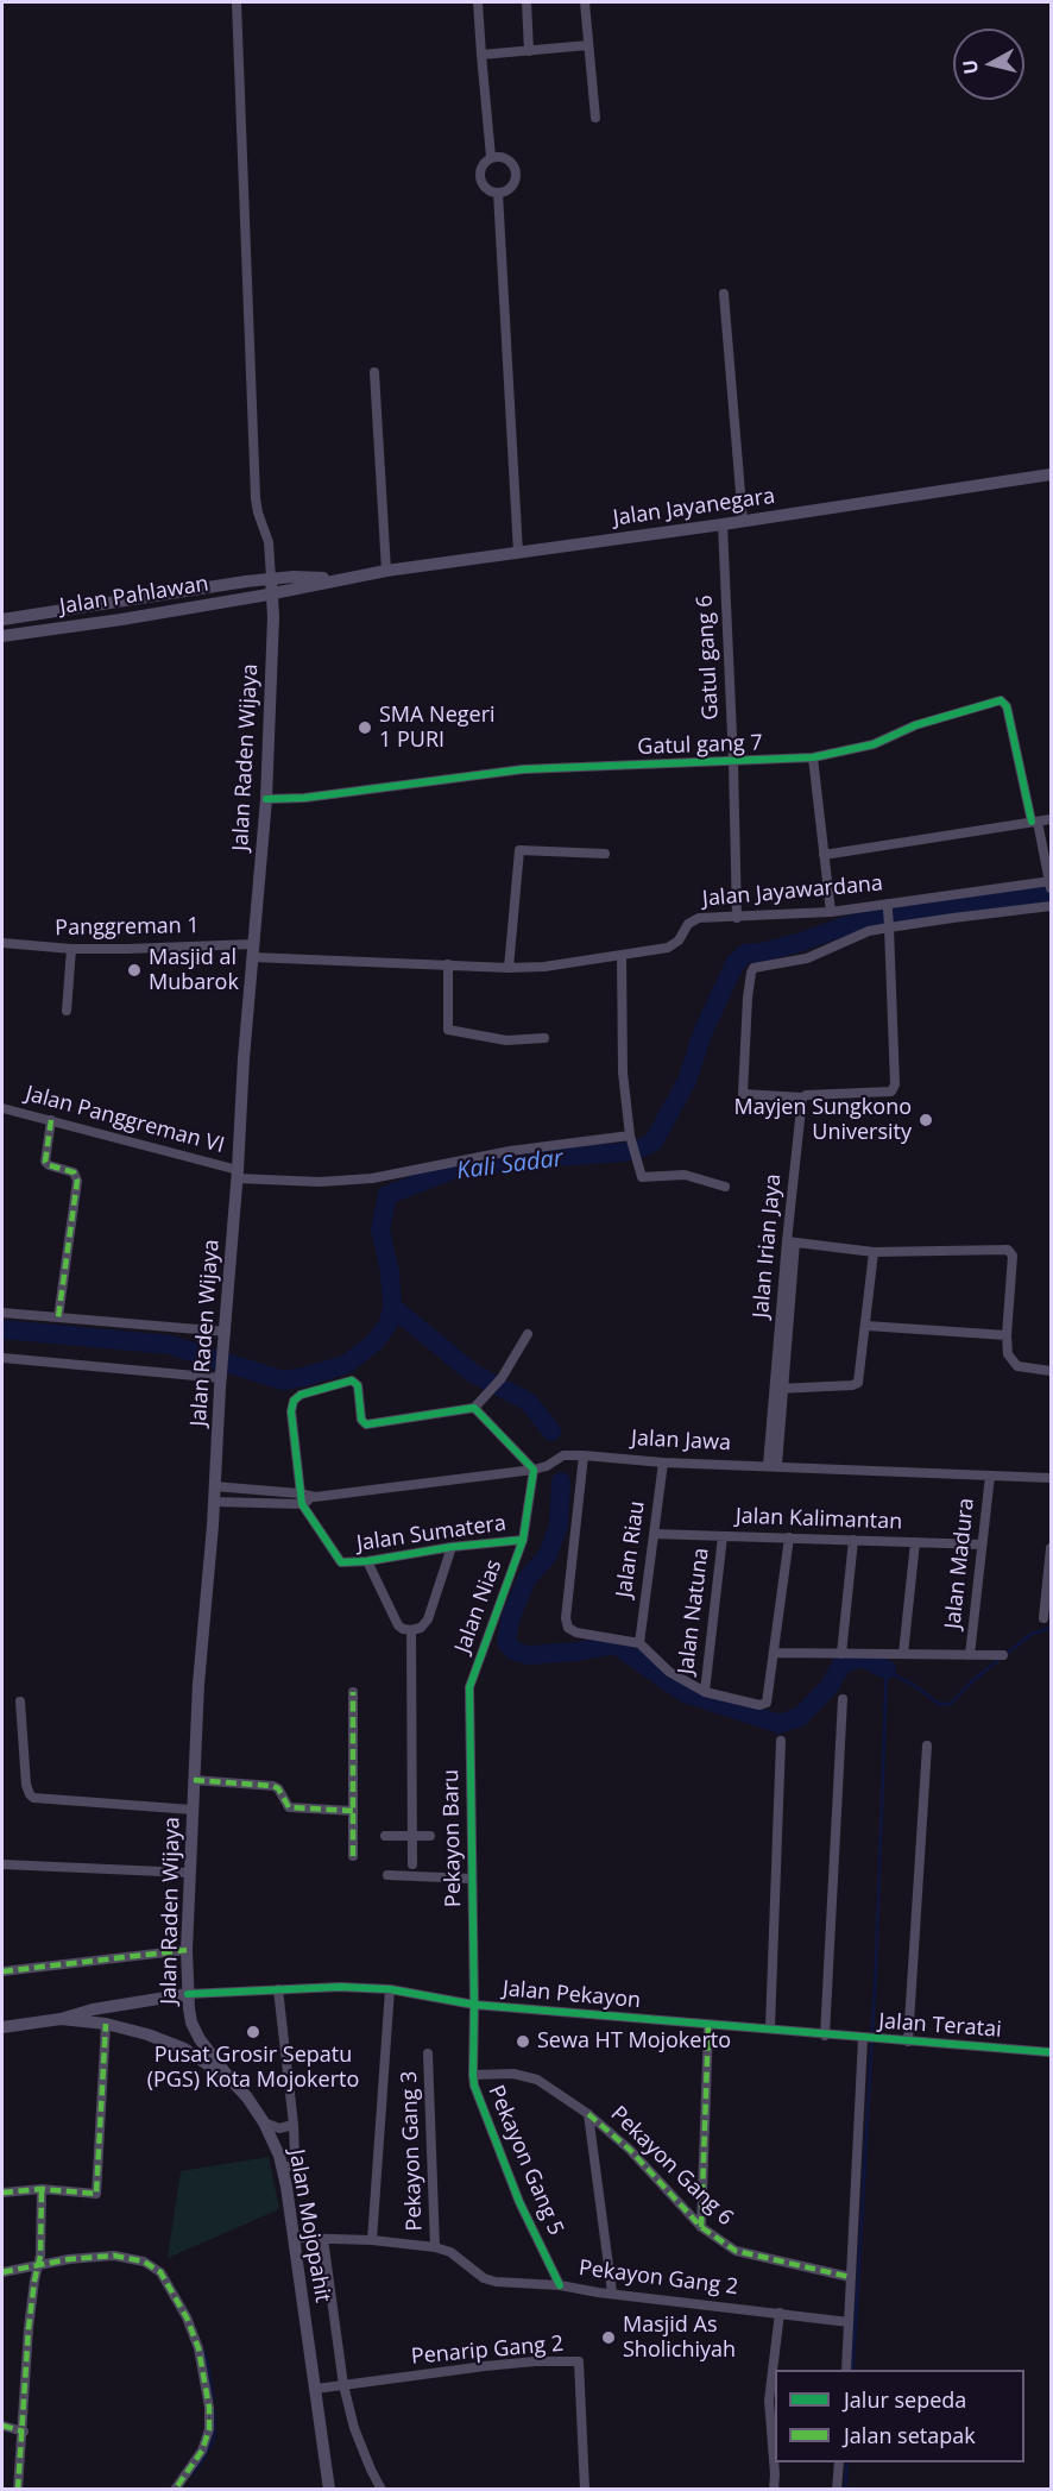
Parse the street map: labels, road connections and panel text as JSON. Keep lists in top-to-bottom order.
{
  "streets": {
    "main road": [
      "Jalan Jayanegara",
      "Jalan Pahlawan",
      "Jalan Raden Wijaya",
      "Jalan Mojopahit"
    ],
    "street": [
      "Gatul gang 6",
      "Gatul gang 7",
      "Jalan Jayawardana",
      "Panggreman 1",
      "Jalan Panggreman VI",
      "Jalan Irian Jaya",
      "Jalan Jawa",
      "Jalan Kalimantan",
      "Jalan Sumatera",
      "Jalan Riau",
      "Jalan Madura",
      "Jalan Nias",
      "Jalan Natuna",
      "Pekayon Baru",
      "Jalan Pekayon",
      "Jalan Teratai",
      "Pekayon Gang 3",
      "Pekayon Gang 5",
      "Pekayon Gang 6",
      "Pekayon Gang 2",
      "Penarip Gang 2"
    ]
  },
  "crossings": [
    ["Jalan Jayanegara", "Jalan Pahlawan"],
    ["Jalan Jayanegara", "Gatul gang 6"],
    ["Jalan Jayanegara", "Jalan Raden Wijaya"],
    ["Jalan Pahlawan", "Jalan Raden Wijaya"],
    ["Gatul gang 6", "Gatul gang 7"],
    ["Gatul gang 6", "Jalan Jayawardana"],
    ["Gatul gang 7", "Jalan Raden Wijaya"],
    ["Jalan Raden Wijaya", "Jalan Jayawardana"],
    ["Jalan Raden Wijaya", "Panggreman 1"],
    ["Jalan Raden Wijaya", "Jalan Panggreman VI"],
    ["Jalan Raden Wijaya", "Jalan Jawa"],
    ["Jalan Raden Wijaya", "Jalan Pekayon"],
    ["Jalan Raden Wijaya", "Jalan Mojopahit"],
    ["Jalan Jayawardana", "Panggreman 1"],
    ["Jalan Irian Jaya", "Jalan Jawa"],
    ["Jalan Jawa", "Jalan Sumatera"],
    ["Jalan Jawa", "Jalan Riau"],
    ["Jalan Jawa", "Jalan Madura"],
    ["Jalan Jawa", "Jalan Nias"],
    ["Jalan Kalimantan", "Jalan Riau"],
    ["Jalan Kalimantan", "Jalan Madura"],
    ["Jalan Kalimantan", "Jalan Natuna"],
    ["Jalan Sumatera", "Jalan Nias"],
    ["Jalan Nias", "Pekayon Baru"],
    ["Pekayon Baru", "Jalan Pekayon"],
    ["Pekayon Baru", "Pekayon Gang 5"],
    ["Jalan Pekayon", "Jalan Teratai"],
    ["Jalan Pekayon", "Pekayon Gang 5"],
    ["Jalan Pekayon", "Jalan Mojopahit"],
    ["Pekayon Gang 3", "Pekayon Gang 2"],
    ["Pekayon Gang 5", "Pekayon Gang 6"],
    ["Pekayon Gang 5", "Pekayon Gang 2"],
    ["Jalan Mojopahit", "Pekayon Gang 2"],
    ["Jalan Mojopahit", "Penarip Gang 2"]
  ],
  "water": ["Kali Sadar"],
  "places": [
    "SMA Negeri 1 PURI",
    "Masjid al Mubarok",
    "Mayjen Sungkono University",
    "Pusat Grosir Sepatu (PGS) Kota Mojokerto",
    "Sewa HT Mojokerto",
    "Masjid As Sholichiyah"
  ],
  "legend": ["Jalur sepeda", "Jalan setapak"],
  "north": "left"
}
